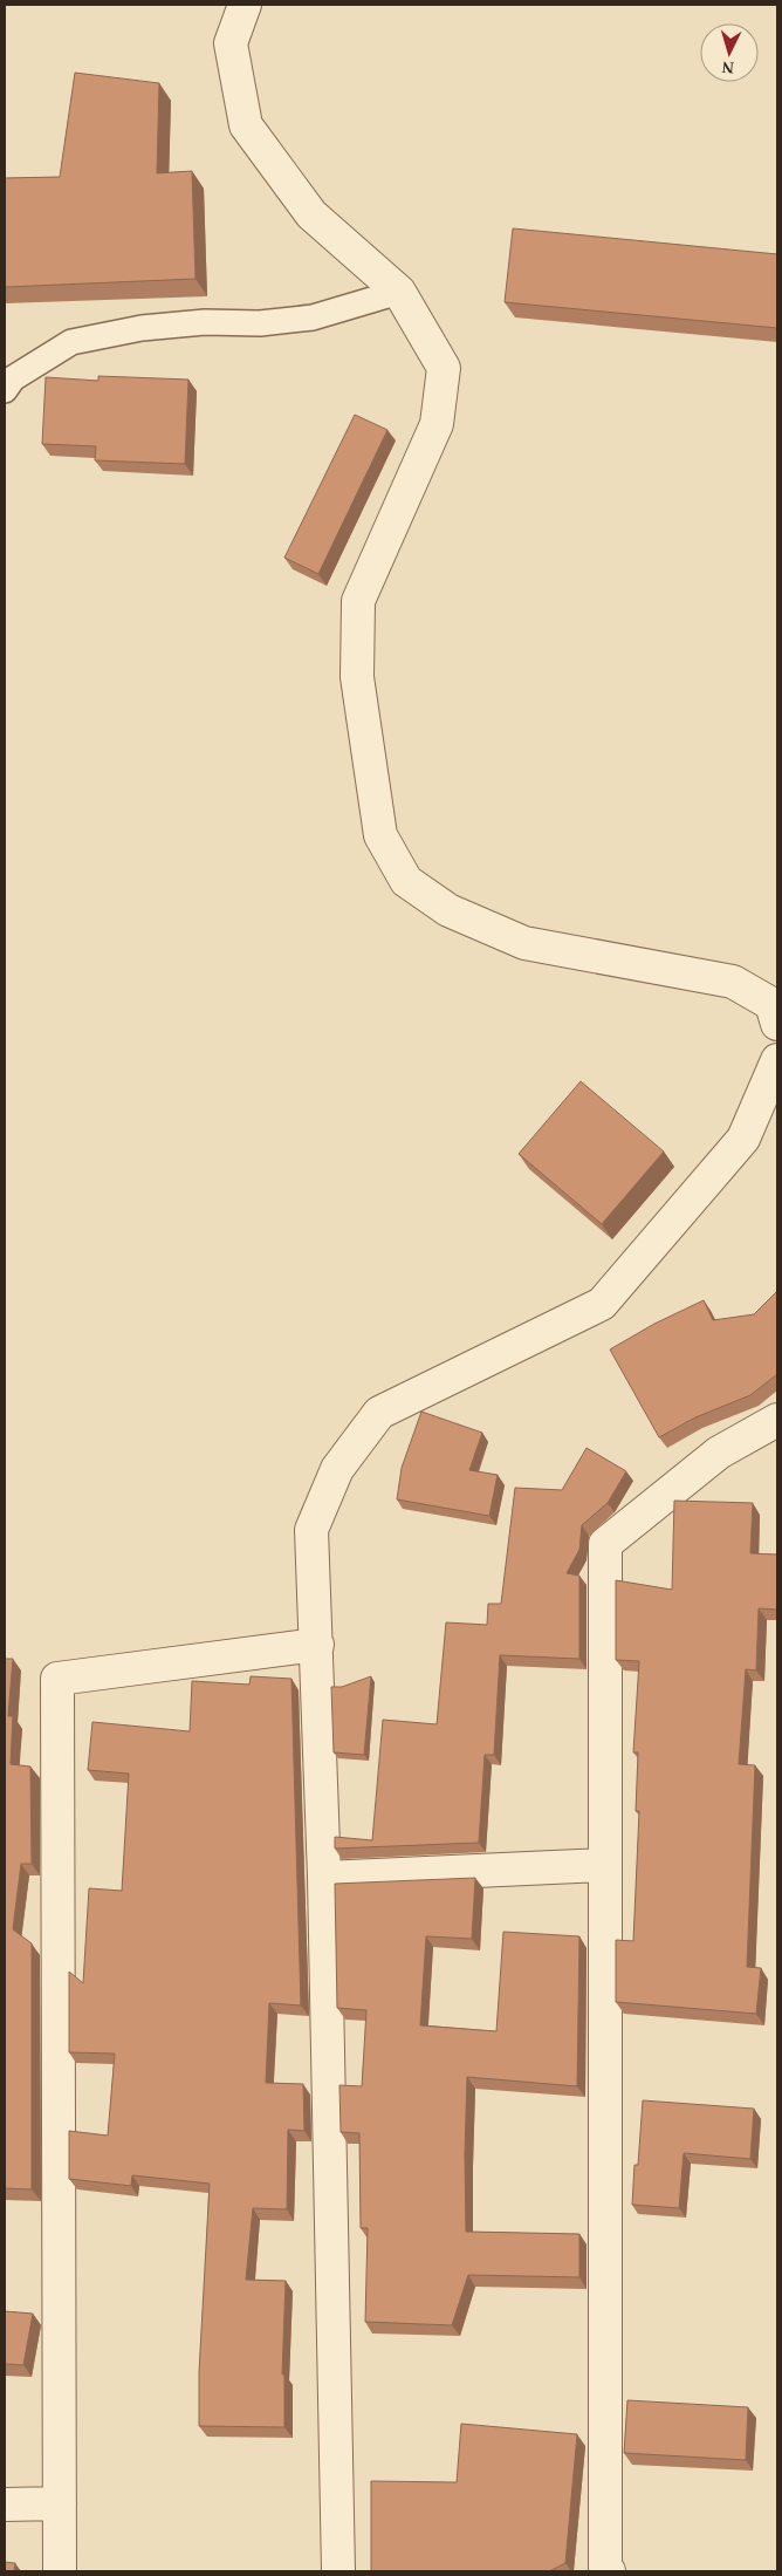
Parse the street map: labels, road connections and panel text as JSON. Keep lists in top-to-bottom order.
{
  "north": "bottom"
}
